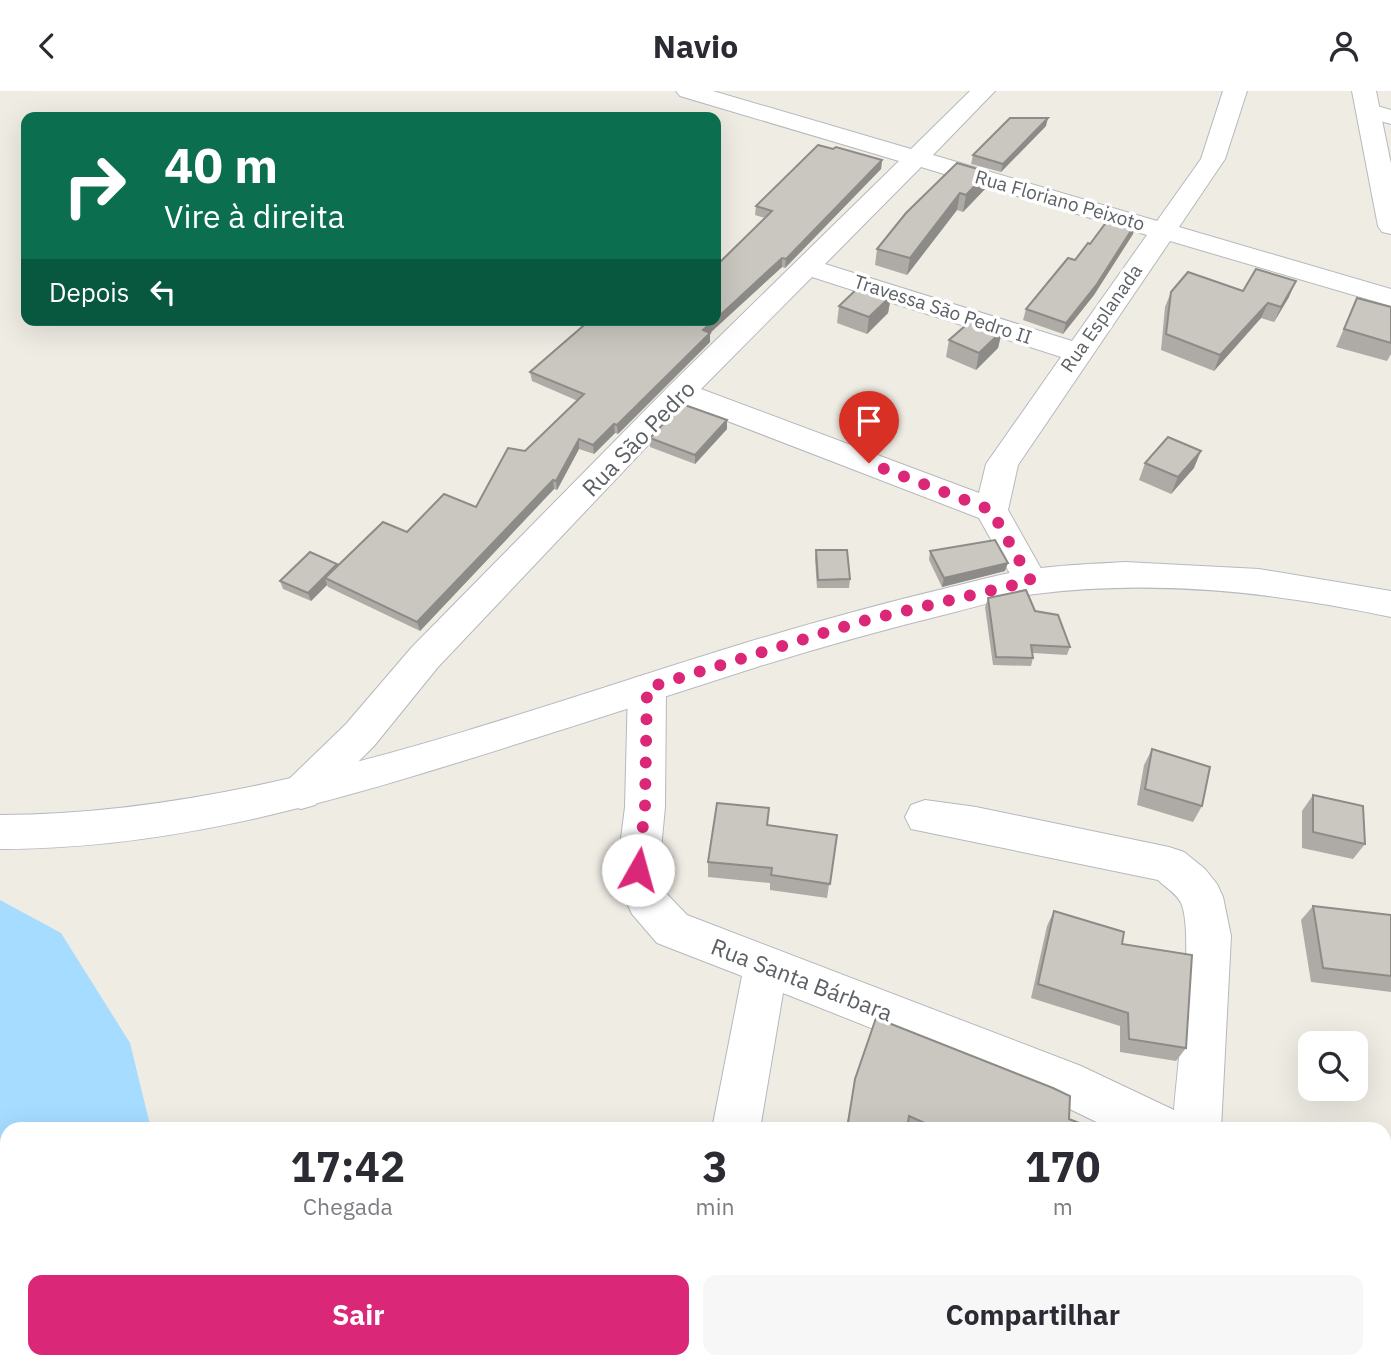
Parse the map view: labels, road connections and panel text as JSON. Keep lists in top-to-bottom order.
{
  "streets": {
    "street": [
      "Rua Floriano Peixoto",
      "Travessa São Pedro II",
      "Rua Esplanada",
      "Rua São Pedro",
      "Rua Santa Bárbara"
    ]
  },
  "crossings": [
    ["Rua Floriano Peixoto", "Rua Esplanada"],
    ["Rua Floriano Peixoto", "Rua São Pedro"],
    ["Travessa São Pedro II", "Rua Esplanada"],
    ["Travessa São Pedro II", "Rua São Pedro"]
  ],
  "page": {
    "header": "Navio",
    "turn": ["40 m", "Vire à direita"],
    "then": "Depois",
    "eta": [
      "17:42",
      "Chegada",
      "3",
      "min",
      "170",
      "m"
    ],
    "buttons": ["Sair", "Compartilhar"]
  }
}
